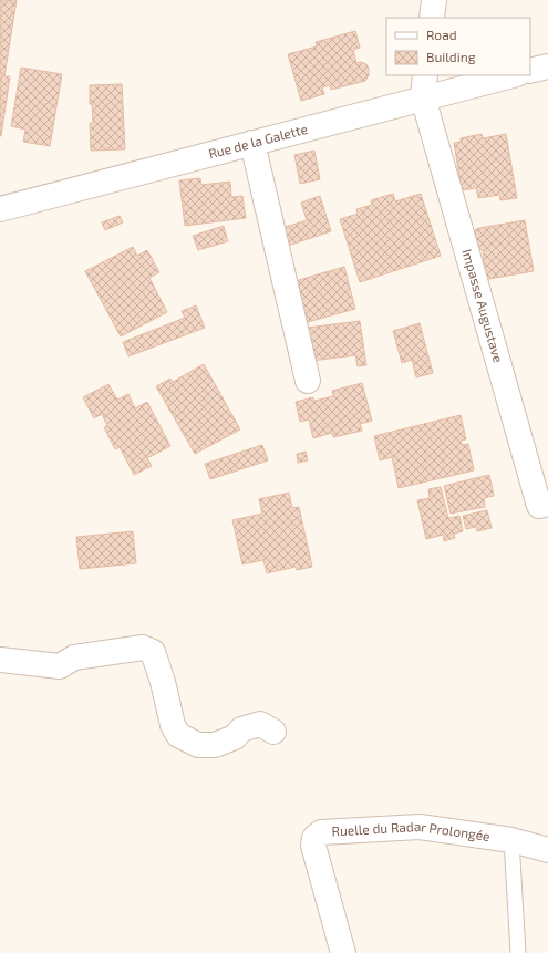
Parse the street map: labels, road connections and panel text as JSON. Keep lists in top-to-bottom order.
{
  "streets": {
    "street": ["Rue de la Galette", "Impasse Augustave", "Ruelle du Radar Prolongée"]
  },
  "crossings": [
    ["Rue de la Galette", "Impasse Augustave"]
  ],
  "legend": ["Road", "Building"]
}
